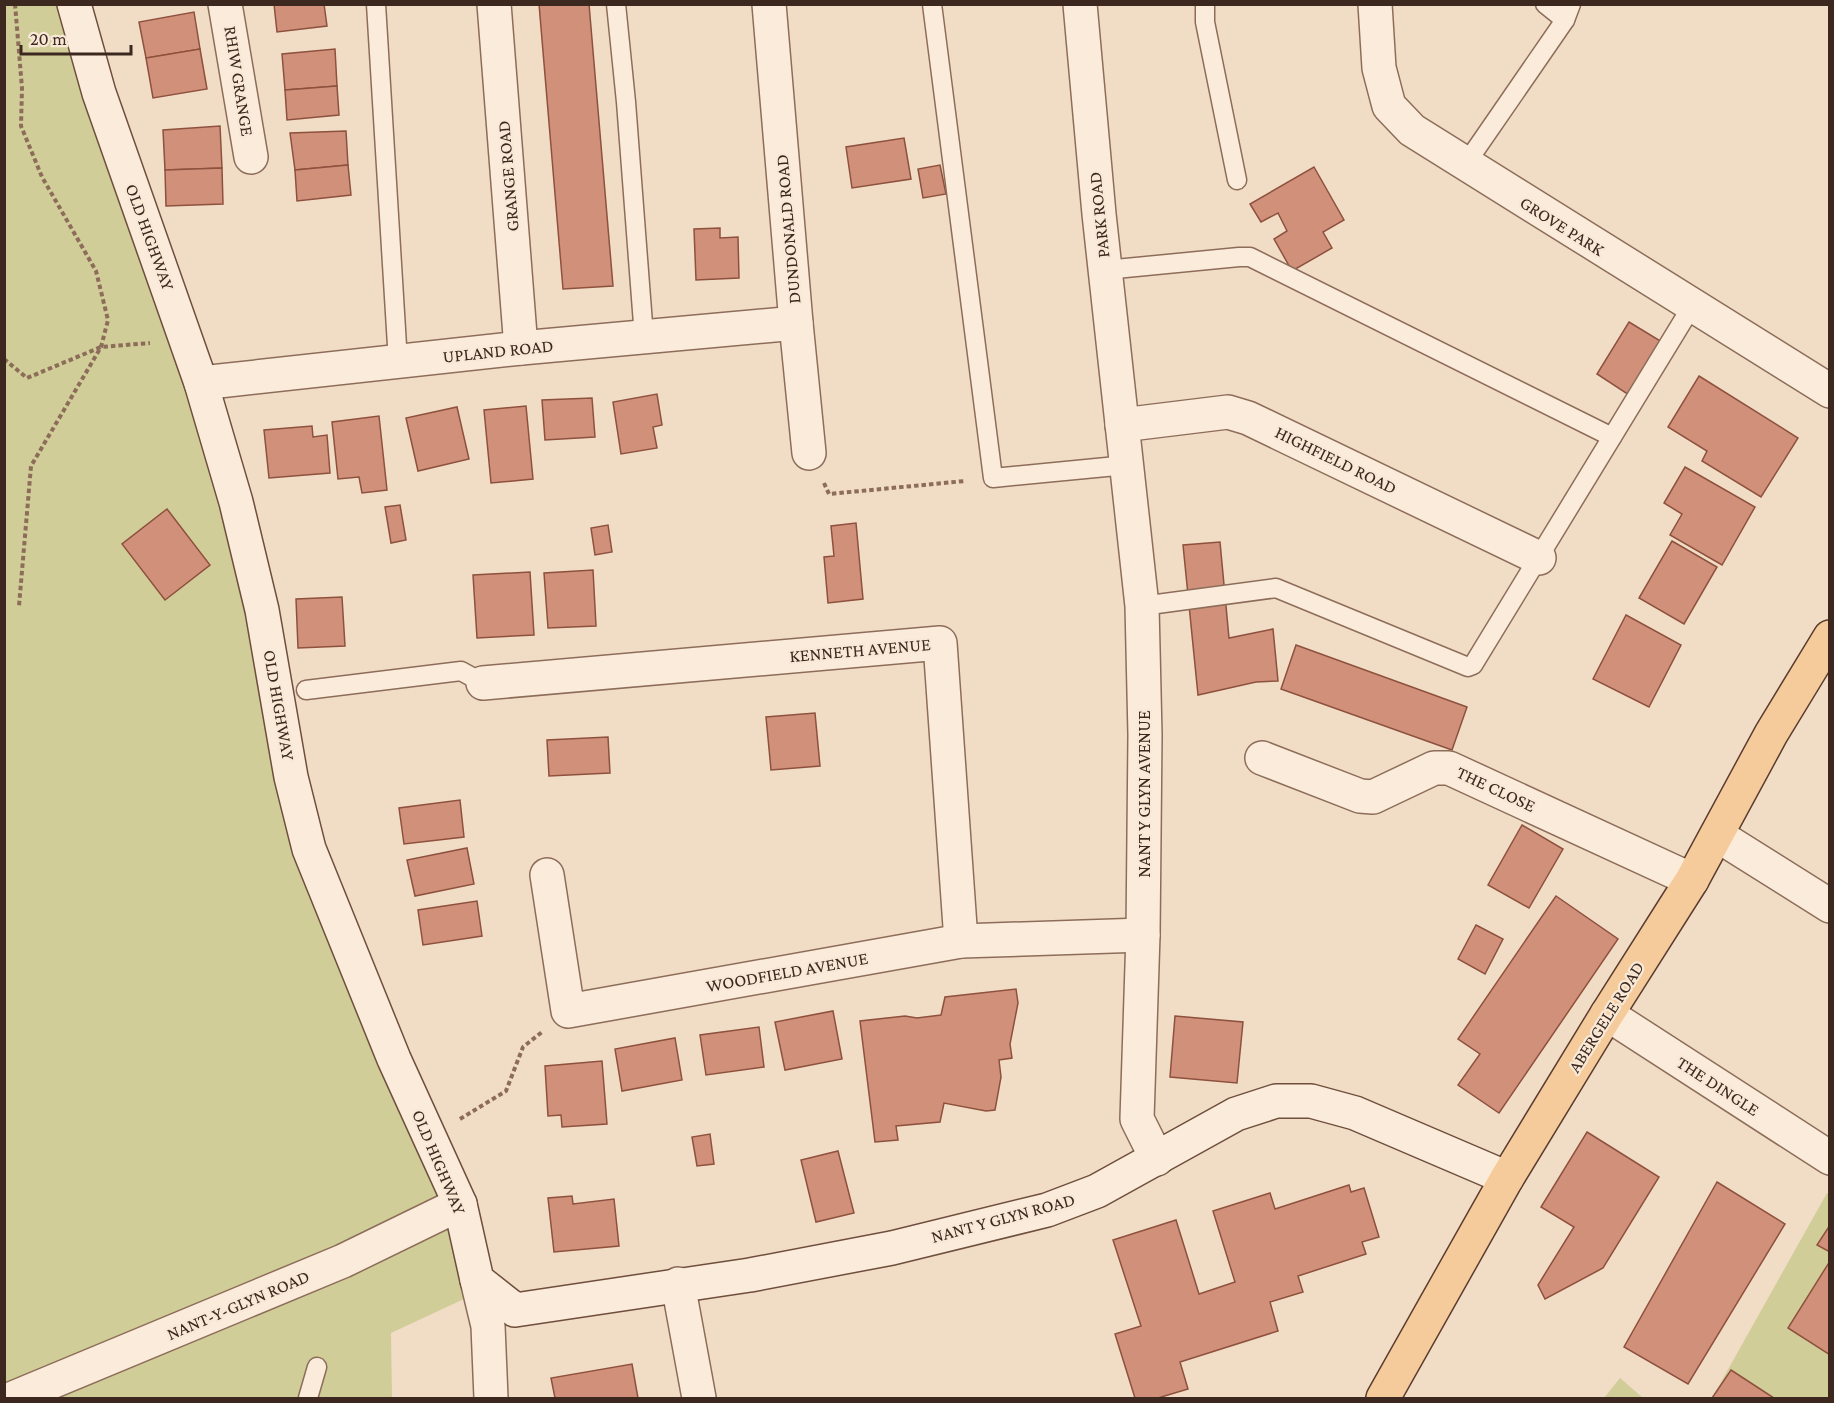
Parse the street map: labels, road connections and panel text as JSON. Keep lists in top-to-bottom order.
{
  "streets": {
    "main road": ["ABERGELE ROAD"],
    "street": [
      "RHIW GRANGE",
      "GRANGE ROAD",
      "PARK ROAD",
      "GROVE PARK",
      "DUNDONALD ROAD",
      "OLD HIGHWAY",
      "UPLAND ROAD",
      "HIGHFIELD ROAD",
      "KENNETH AVENUE",
      "THE CLOSE",
      "NANT Y GLYN AVENUE",
      "WOODFIELD AVENUE",
      "THE DINGLE",
      "NANT Y GLYN ROAD",
      "NANT-Y-GLYN ROAD"
    ]
  },
  "crossings": [
    ["GRANGE ROAD", "UPLAND ROAD"],
    ["PARK ROAD", "HIGHFIELD ROAD"],
    ["PARK ROAD", "NANT Y GLYN AVENUE"],
    ["DUNDONALD ROAD", "UPLAND ROAD"],
    ["OLD HIGHWAY", "UPLAND ROAD"],
    ["OLD HIGHWAY", "NANT Y GLYN ROAD"],
    ["OLD HIGHWAY", "NANT-Y-GLYN ROAD"],
    ["HIGHFIELD ROAD", "NANT Y GLYN AVENUE"],
    ["KENNETH AVENUE", "WOODFIELD AVENUE"],
    ["THE CLOSE", "ABERGELE ROAD"],
    ["NANT Y GLYN AVENUE", "WOODFIELD AVENUE"],
    ["NANT Y GLYN AVENUE", "NANT Y GLYN ROAD"],
    ["ABERGELE ROAD", "THE DINGLE"],
    ["ABERGELE ROAD", "NANT Y GLYN ROAD"]
  ],
  "scale_bar": "20 m"
}
